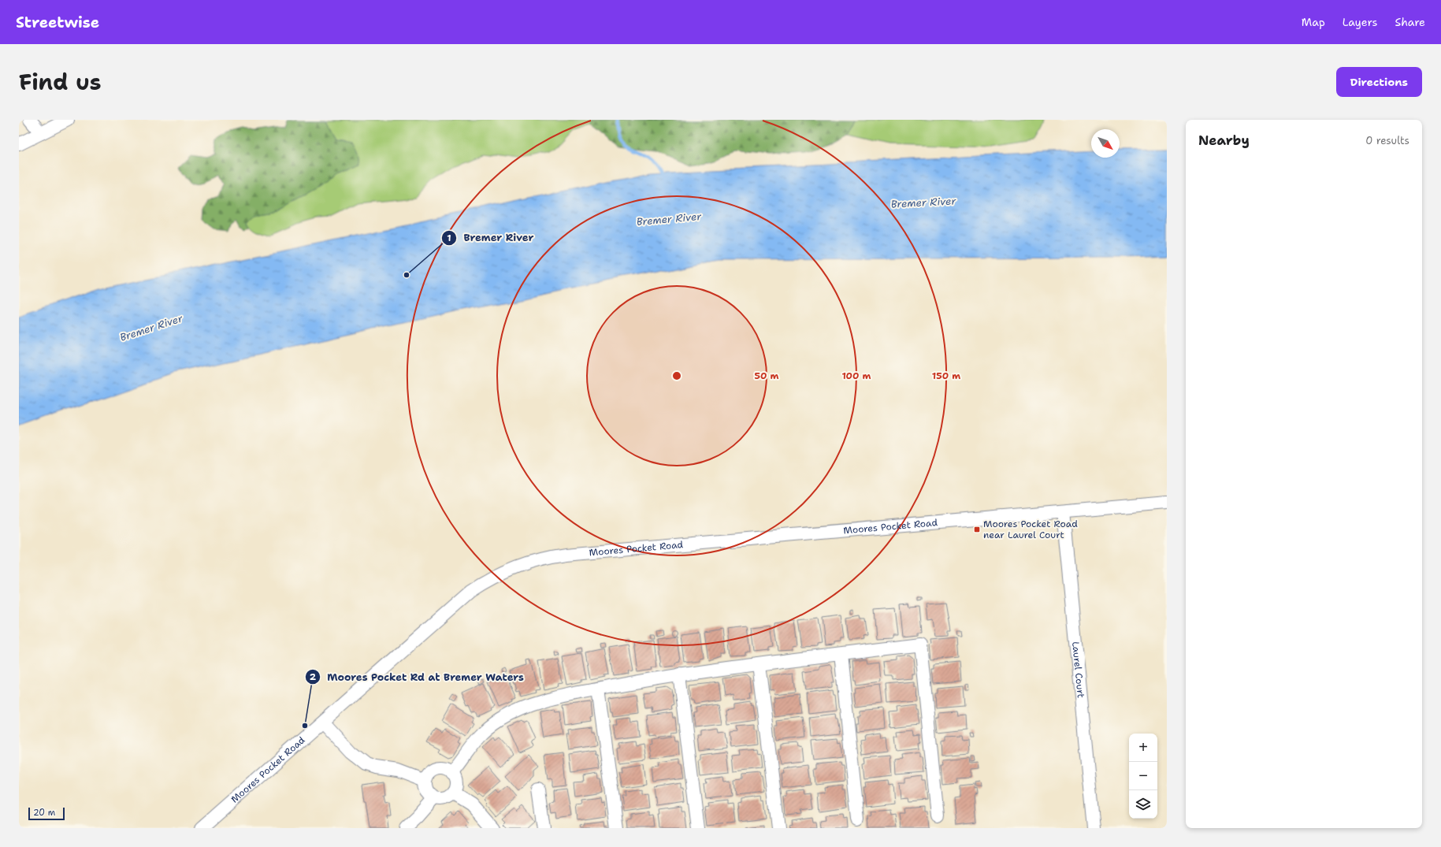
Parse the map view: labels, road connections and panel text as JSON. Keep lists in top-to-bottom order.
{
  "streets": {
    "street": ["Moores Pocket Road", "Laurel Court"]
  },
  "crossings": [
    ["Moores Pocket Road", "Laurel Court"]
  ],
  "water": ["Bremer River"],
  "places": {
    "other": ["Bremer River", "Moores Pocket Rd at Bremer Waters"],
    "transit": ["Moores Pocket Road near Laurel Court"]
  },
  "scale_bar": "20 m",
  "north": "bottom right",
  "page": {
    "header": "Streetwise",
    "nav": ["Map", "Layers", "Share"],
    "title": "Find us",
    "buttons": "Directions",
    "heading": ["Nearby", "0 results"],
    "map_buttons": ["+", "−"],
    "scale": "20 m"
  },
  "rings": ["50 m", "100 m", "150 m"]
}
